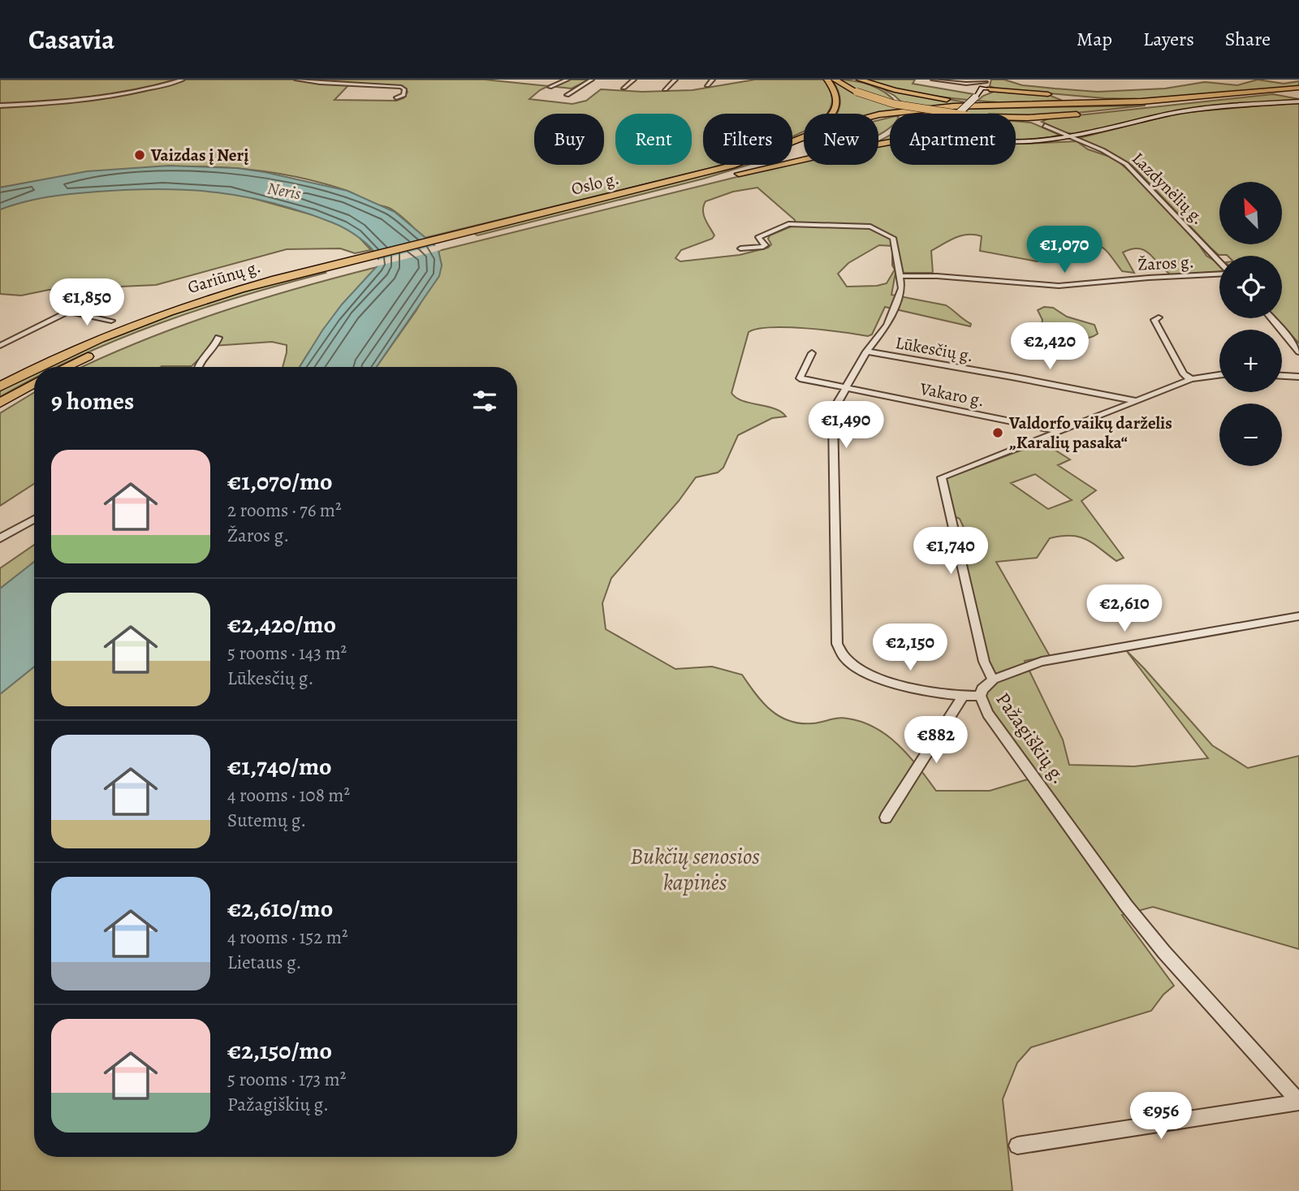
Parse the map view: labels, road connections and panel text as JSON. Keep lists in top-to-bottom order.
{
  "streets": {
    "highway": ["Oslo g.", "Gariūnų g."],
    "street": [
      "Lazdynėlių g.",
      "Žaros g.",
      "Lūkesčių g.",
      "Vakaro g.",
      "Pažagiškių g."
    ]
  },
  "crossings": [
    ["Oslo g.", "Gariūnų g."],
    ["Žaros g.", "Pažagiškių g."],
    ["Lūkesčių g.", "Pažagiškių g."],
    ["Vakaro g.", "Pažagiškių g."]
  ],
  "water": ["Neris"],
  "parks": ["Bukčių senosios kapinės"],
  "places": ["Vaizdas į Nerį", "Valdorfo vaikų darželis „Karalių pasaka“"],
  "north": "top left",
  "page": {
    "header": "Casavia",
    "nav": ["Map", "Layers", "Share"],
    "chip": [
      "Buy",
      "Rent",
      "Filters",
      "New",
      "Apartment"
    ],
    "map_buttons": ["+", "−"],
    "price": [
      "€1,070",
      "€1,850",
      "€2,420",
      "€1,490",
      "€1,740",
      "€2,610",
      "€2,150",
      "€882",
      "€956"
    ],
    "heading": "9 homes",
    "list": [
      {
        "name": "€1,070/mo",
        "note": "2 rooms · 76 m² · Žaros g."
      },
      {
        "name": "€2,420/mo",
        "note": "5 rooms · 143 m² · Lūkesčių g."
      },
      {
        "name": "€1,740/mo",
        "note": "4 rooms · 108 m² · Sutemų g."
      },
      {
        "name": "€2,610/mo",
        "note": "4 rooms · 152 m² · Lietaus g."
      },
      {
        "name": "€2,150/mo",
        "note": "5 rooms · 173 m² · Pažagiškių g."
      }
    ]
  }
}
